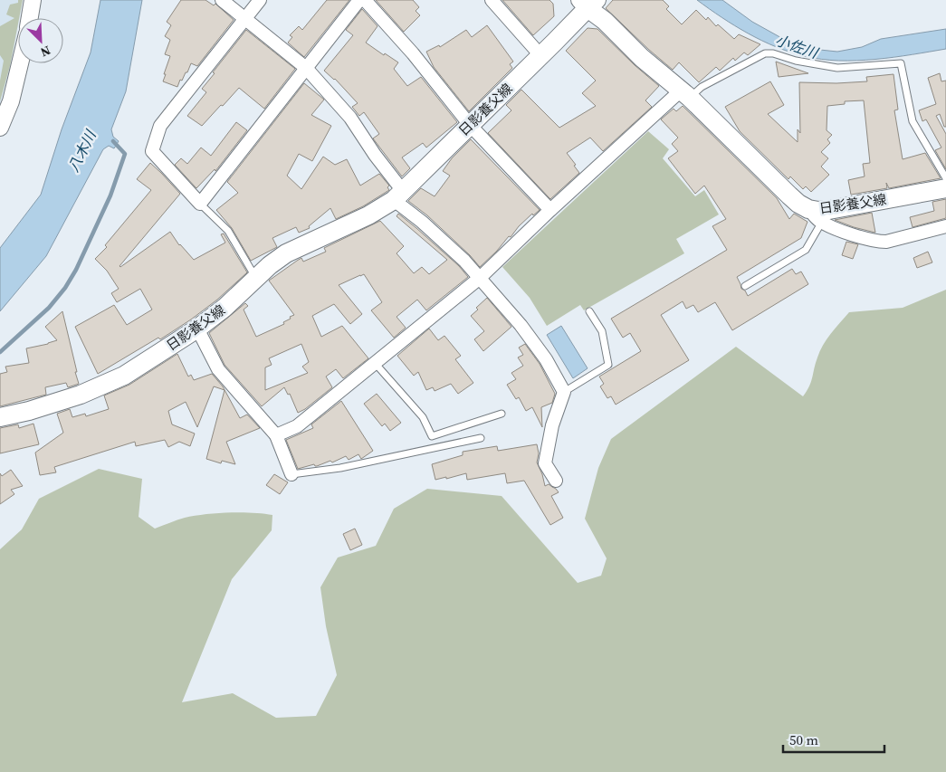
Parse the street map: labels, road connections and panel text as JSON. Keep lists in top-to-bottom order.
{
  "streets": {
    "main road": ["日影養父線"]
  },
  "water": ["小佐川", "八木川"],
  "scale_bar": "50 m",
  "north": "bottom right"
}
